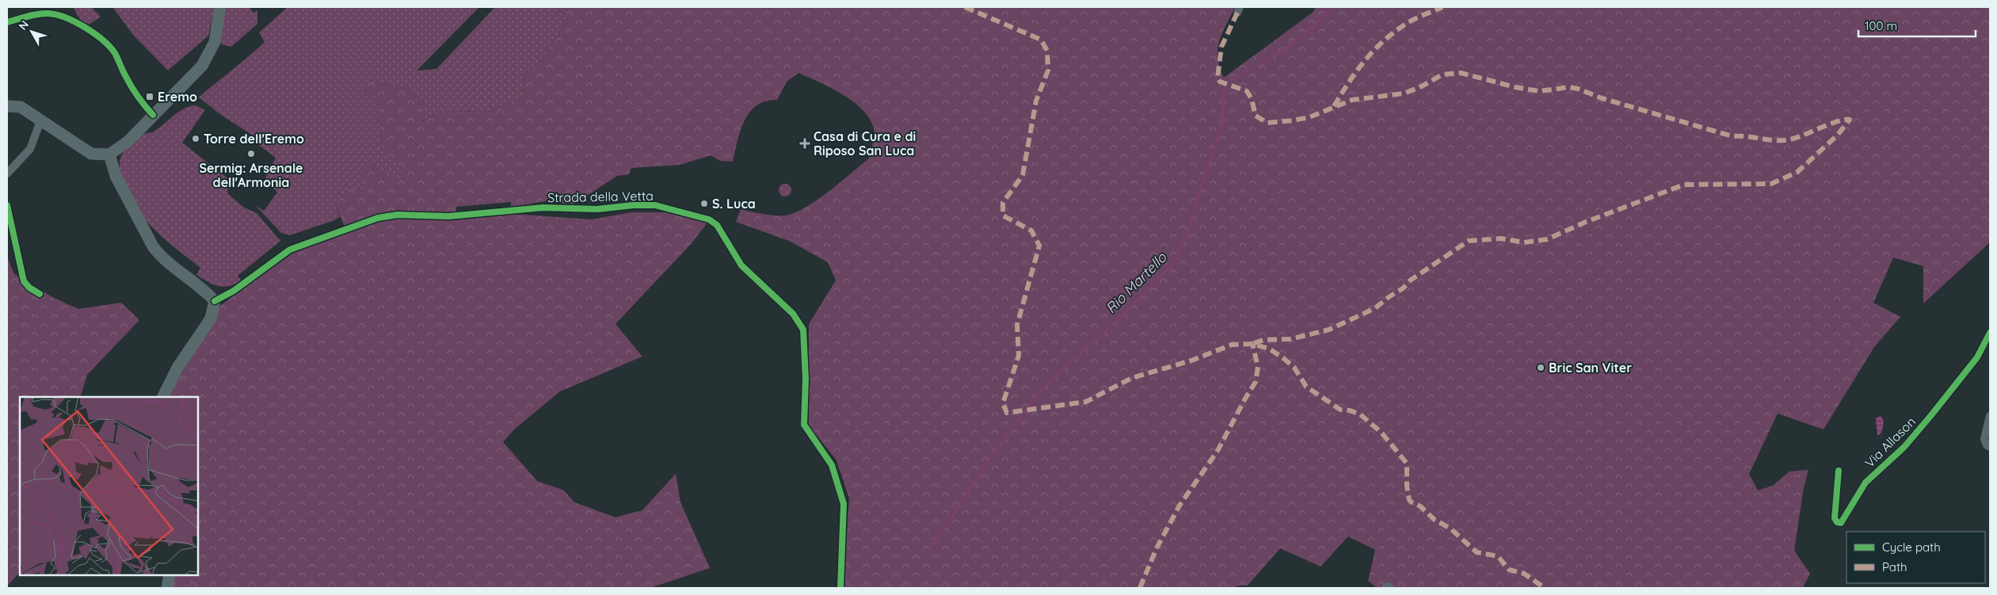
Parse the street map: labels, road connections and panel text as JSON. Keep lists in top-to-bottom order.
{
  "streets": {
    "street": ["Strada della Vetta", "Via Allason"]
  },
  "water": ["Rio Martello"],
  "places": {
    "transit": ["Eremo"],
    "other": [
      "Torre dell'Eremo",
      "Sermig: Arsenale dell'Armonia",
      "S. Luca",
      "Bric San Viter"
    ],
    "health": ["Casa di Cura e di Riposo San Luca"]
  },
  "legend": ["Cycle path", "Path"],
  "scale_bar": "100 m",
  "north": "top left"
}
